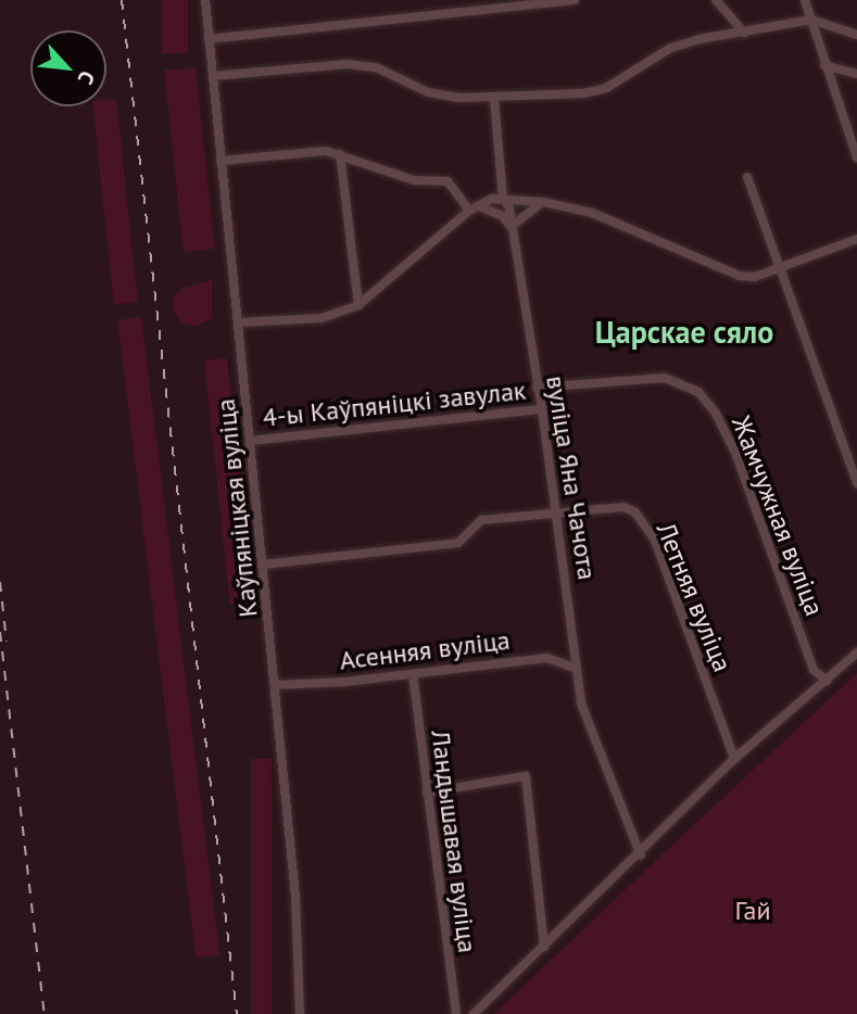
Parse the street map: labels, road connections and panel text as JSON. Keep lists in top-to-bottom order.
{
  "streets": {
    "street": [
      "4-ы Каўпяніцкі завулак",
      "вуліца Яна Чачота",
      "Каўпяніцкая вуліца",
      "Жамчужная вуліца",
      "Летняя вуліца",
      "Асенняя вуліца",
      "Ландышавая вуліца"
    ]
  },
  "crossings": [
    ["4-ы Каўпяніцкі завулак", "вуліца Яна Чачота"],
    ["4-ы Каўпяніцкі завулак", "Каўпяніцкая вуліца"],
    ["вуліца Яна Чачота", "Жамчужная вуліца"],
    ["вуліца Яна Чачота", "Летняя вуліца"],
    ["вуліца Яна Чачота", "Асенняя вуліца"],
    ["Каўпяніцкая вуліца", "Летняя вуліца"],
    ["Каўпяніцкая вуліца", "Асенняя вуліца"],
    ["Асенняя вуліца", "Ландышавая вуліца"]
  ],
  "districts": ["Царскае сяло"],
  "parks": ["Гай"],
  "north": "bottom right"
}
